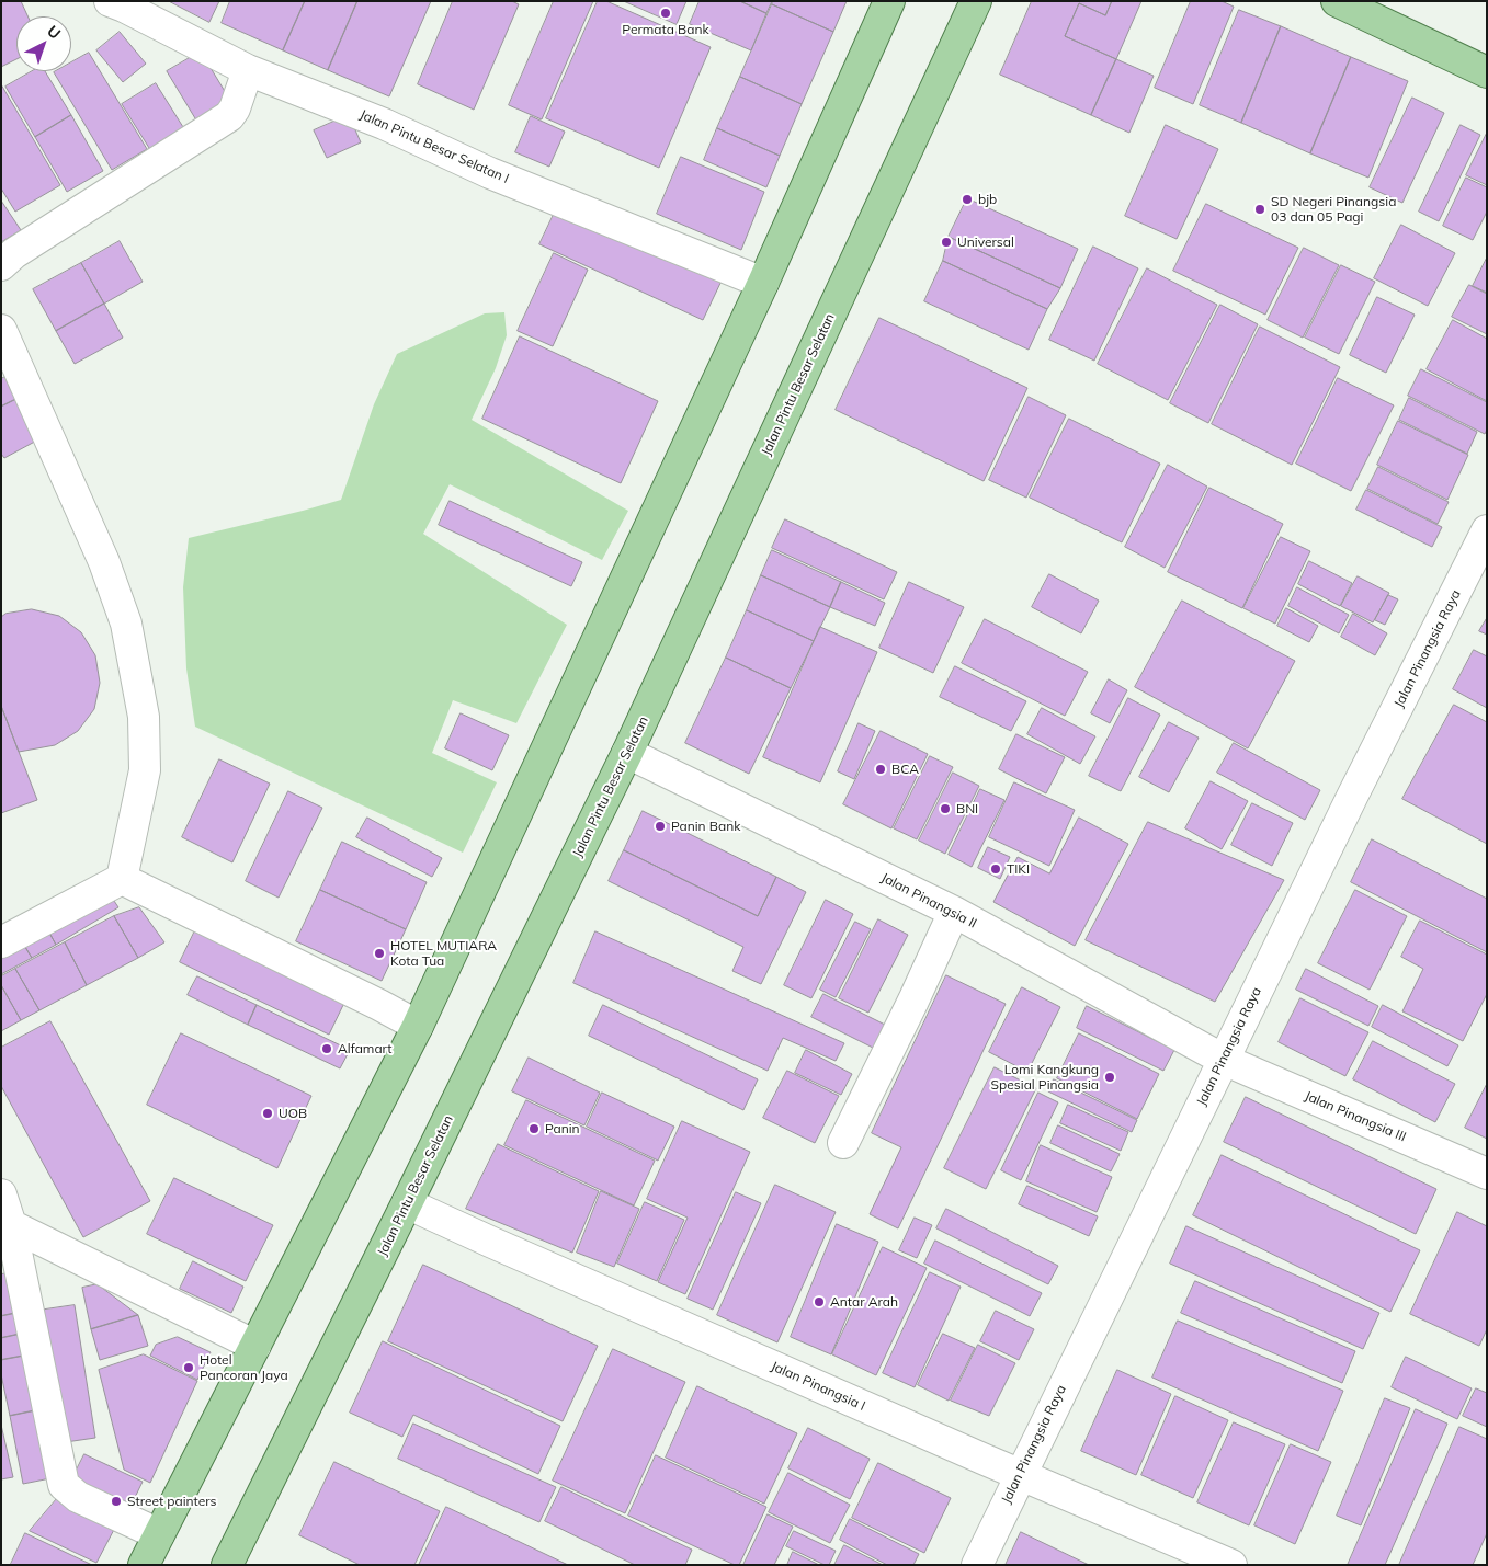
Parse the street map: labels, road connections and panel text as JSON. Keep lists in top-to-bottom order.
{
  "streets": {
    "main road": ["Jalan Pintu Besar Selatan"],
    "street": [
      "Jalan Pintu Besar Selatan I",
      "Jalan Pinangsia Raya",
      "Jalan Pinangsia II",
      "Jalan Pinangsia III",
      "Jalan Pinangsia I"
    ]
  },
  "crossings": [
    ["Jalan Pintu Besar Selatan", "Jalan Pinangsia II"],
    ["Jalan Pintu Besar Selatan", "Jalan Pinangsia I"],
    ["Jalan Pinangsia Raya", "Jalan Pinangsia II"],
    ["Jalan Pinangsia Raya", "Jalan Pinangsia III"],
    ["Jalan Pinangsia Raya", "Jalan Pinangsia I"],
    ["Jalan Pinangsia II", "Jalan Pinangsia III"]
  ],
  "places": [
    "Permata Bank",
    "bjb",
    "SD Negeri Pinangsia 03 dan 05 Pagi",
    "Universal",
    "BCA",
    "BNI",
    "Panin Bank",
    "TIKI",
    "HOTEL MUTIARA Kota Tua",
    "Alfamart",
    "Lomi Kangkung Spesial Pinangsia",
    "UOB",
    "Panin",
    "Antar Arah",
    "Hotel Pancoran Jaya",
    "Street painters"
  ],
  "north": "top right"
}
